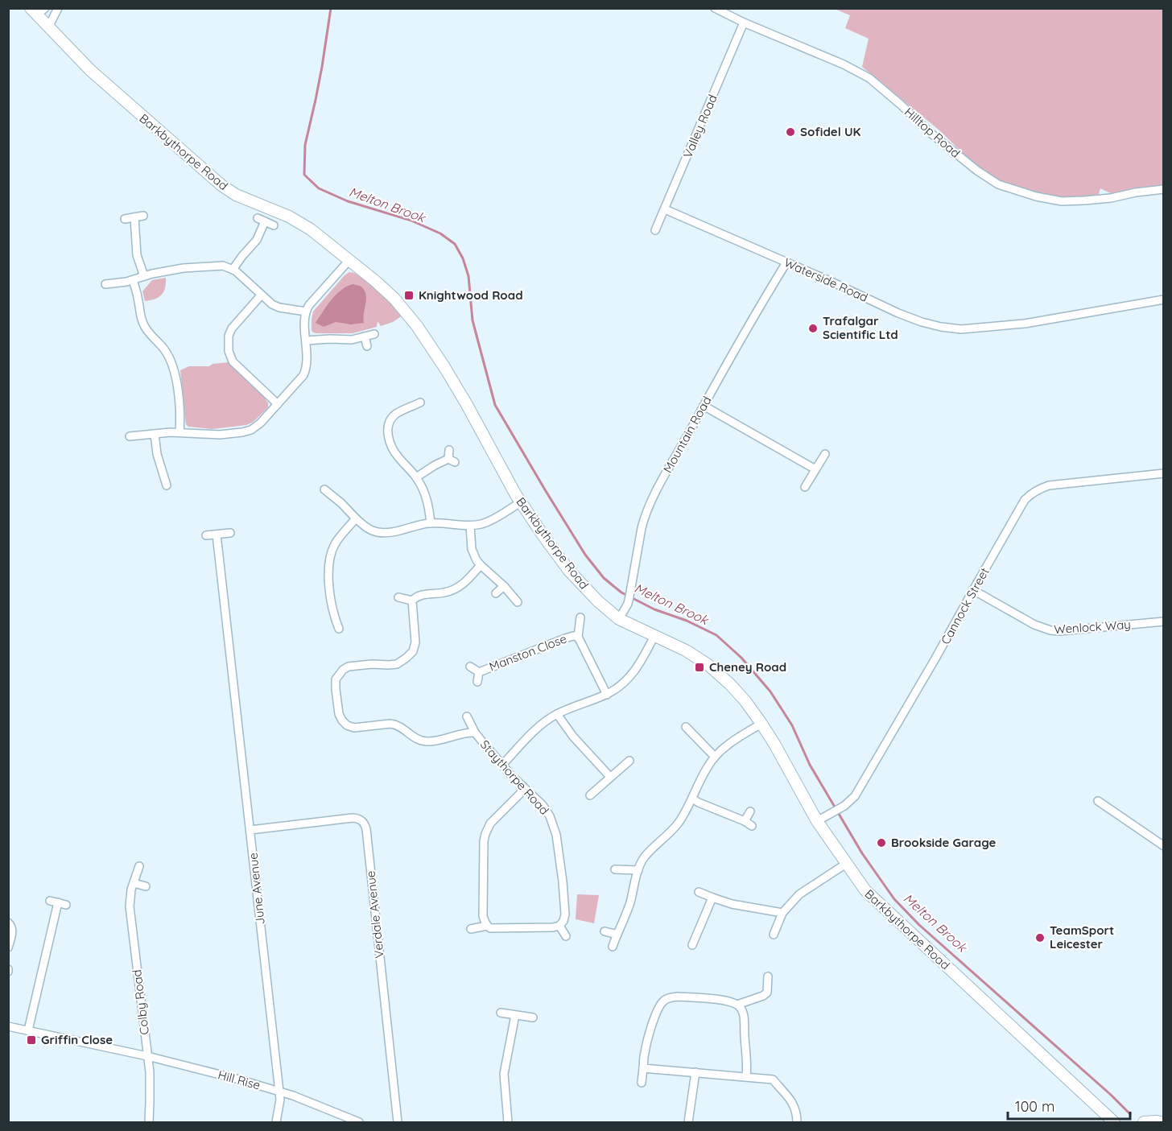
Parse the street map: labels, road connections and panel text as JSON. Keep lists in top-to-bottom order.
{
  "streets": {
    "street": [
      "Valley Road",
      "Hilltop Road",
      "Barkbythorpe Road",
      "Waterside Road",
      "Mountain Road",
      "Cannock Street",
      "Wenlock Way",
      "Manston Close",
      "Staythorpe Road",
      "June Avenue",
      "Verdale Avenue",
      "Colby Road",
      "Hill Rise"
    ]
  },
  "crossings": [
    ["Valley Road", "Hilltop Road"],
    ["Valley Road", "Waterside Road"],
    ["Barkbythorpe Road", "Mountain Road"],
    ["Barkbythorpe Road", "Cannock Street"],
    ["Waterside Road", "Mountain Road"],
    ["Cannock Street", "Wenlock Way"],
    ["June Avenue", "Verdale Avenue"],
    ["June Avenue", "Hill Rise"],
    ["Colby Road", "Hill Rise"]
  ],
  "water": ["Melton Brook"],
  "places": {
    "other": [
      "Sofidel UK",
      "Trafalgar Scientific Ltd",
      "Brookside Garage",
      "TeamSport Leicester"
    ],
    "transit": ["Knightwood Road", "Cheney Road", "Griffin Close"]
  },
  "scale_bar": "100 m"
}
